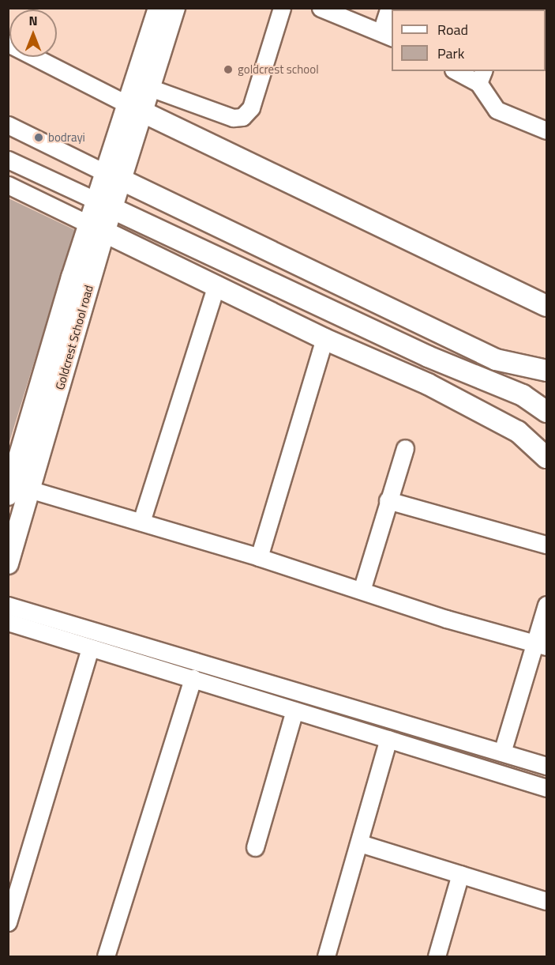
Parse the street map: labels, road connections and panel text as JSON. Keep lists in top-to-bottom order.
{
  "streets": {
    "street": ["Goldcrest School road"]
  },
  "places": ["goldcrest school", "bodrayi"],
  "legend": ["Road", "Park"],
  "north": "top"
}
